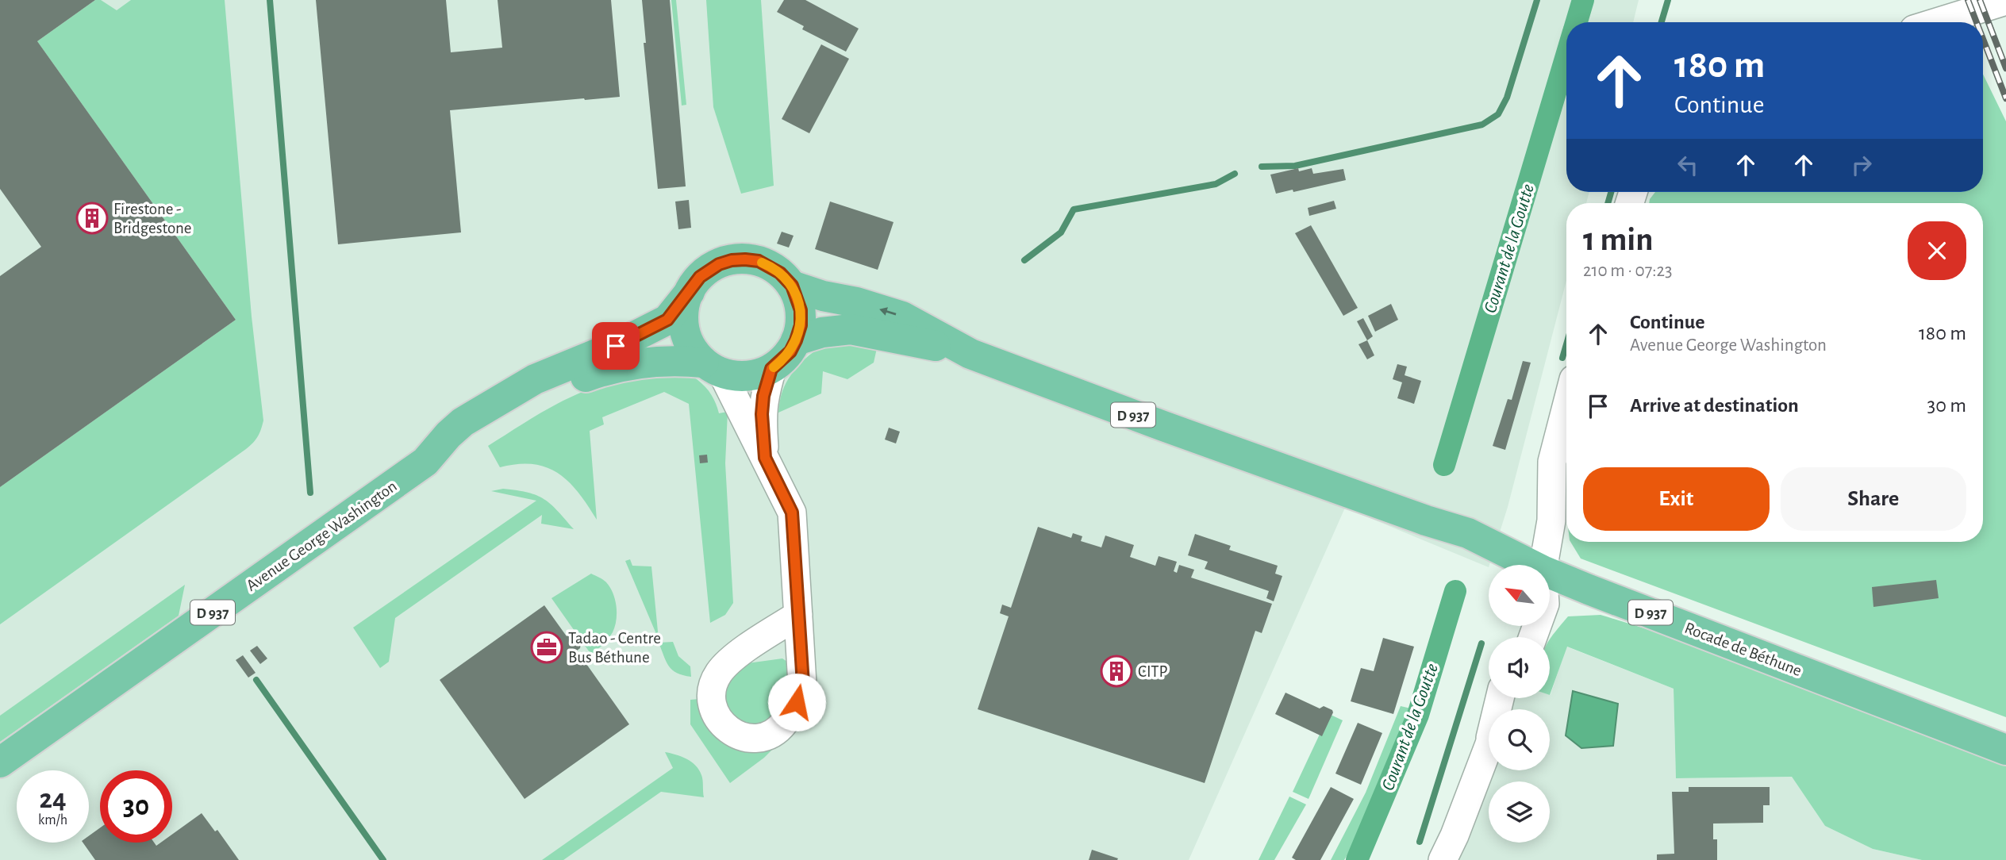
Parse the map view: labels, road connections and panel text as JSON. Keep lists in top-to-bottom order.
{
  "streets": {
    "main road": ["D 937", "Avenue George Washington", "Rocade de Béthune"]
  },
  "crossings": [
    ["D 937", "Avenue George Washington"],
    ["D 937", "Rocade de Béthune"]
  ],
  "water": ["Courant de la Goutte"],
  "places": {
    "building": ["Firestone - Bridgestone", "CITP"],
    "office": ["Tadao - Centre Bus Béthune"]
  },
  "north": "top left",
  "page": {
    "turn": ["180 m", "Continue"],
    "heading": ["1 min", "210 m · 07:23"],
    "list": [
      {
        "name": "Continue",
        "note": "Avenue George Washington",
        "value": "180 m"
      },
      {
        "name": "Arrive at destination",
        "value": "30 m"
      }
    ],
    "buttons": ["Exit", "Share"],
    "speed": "24 km/h",
    "limit": "30"
  }
}
